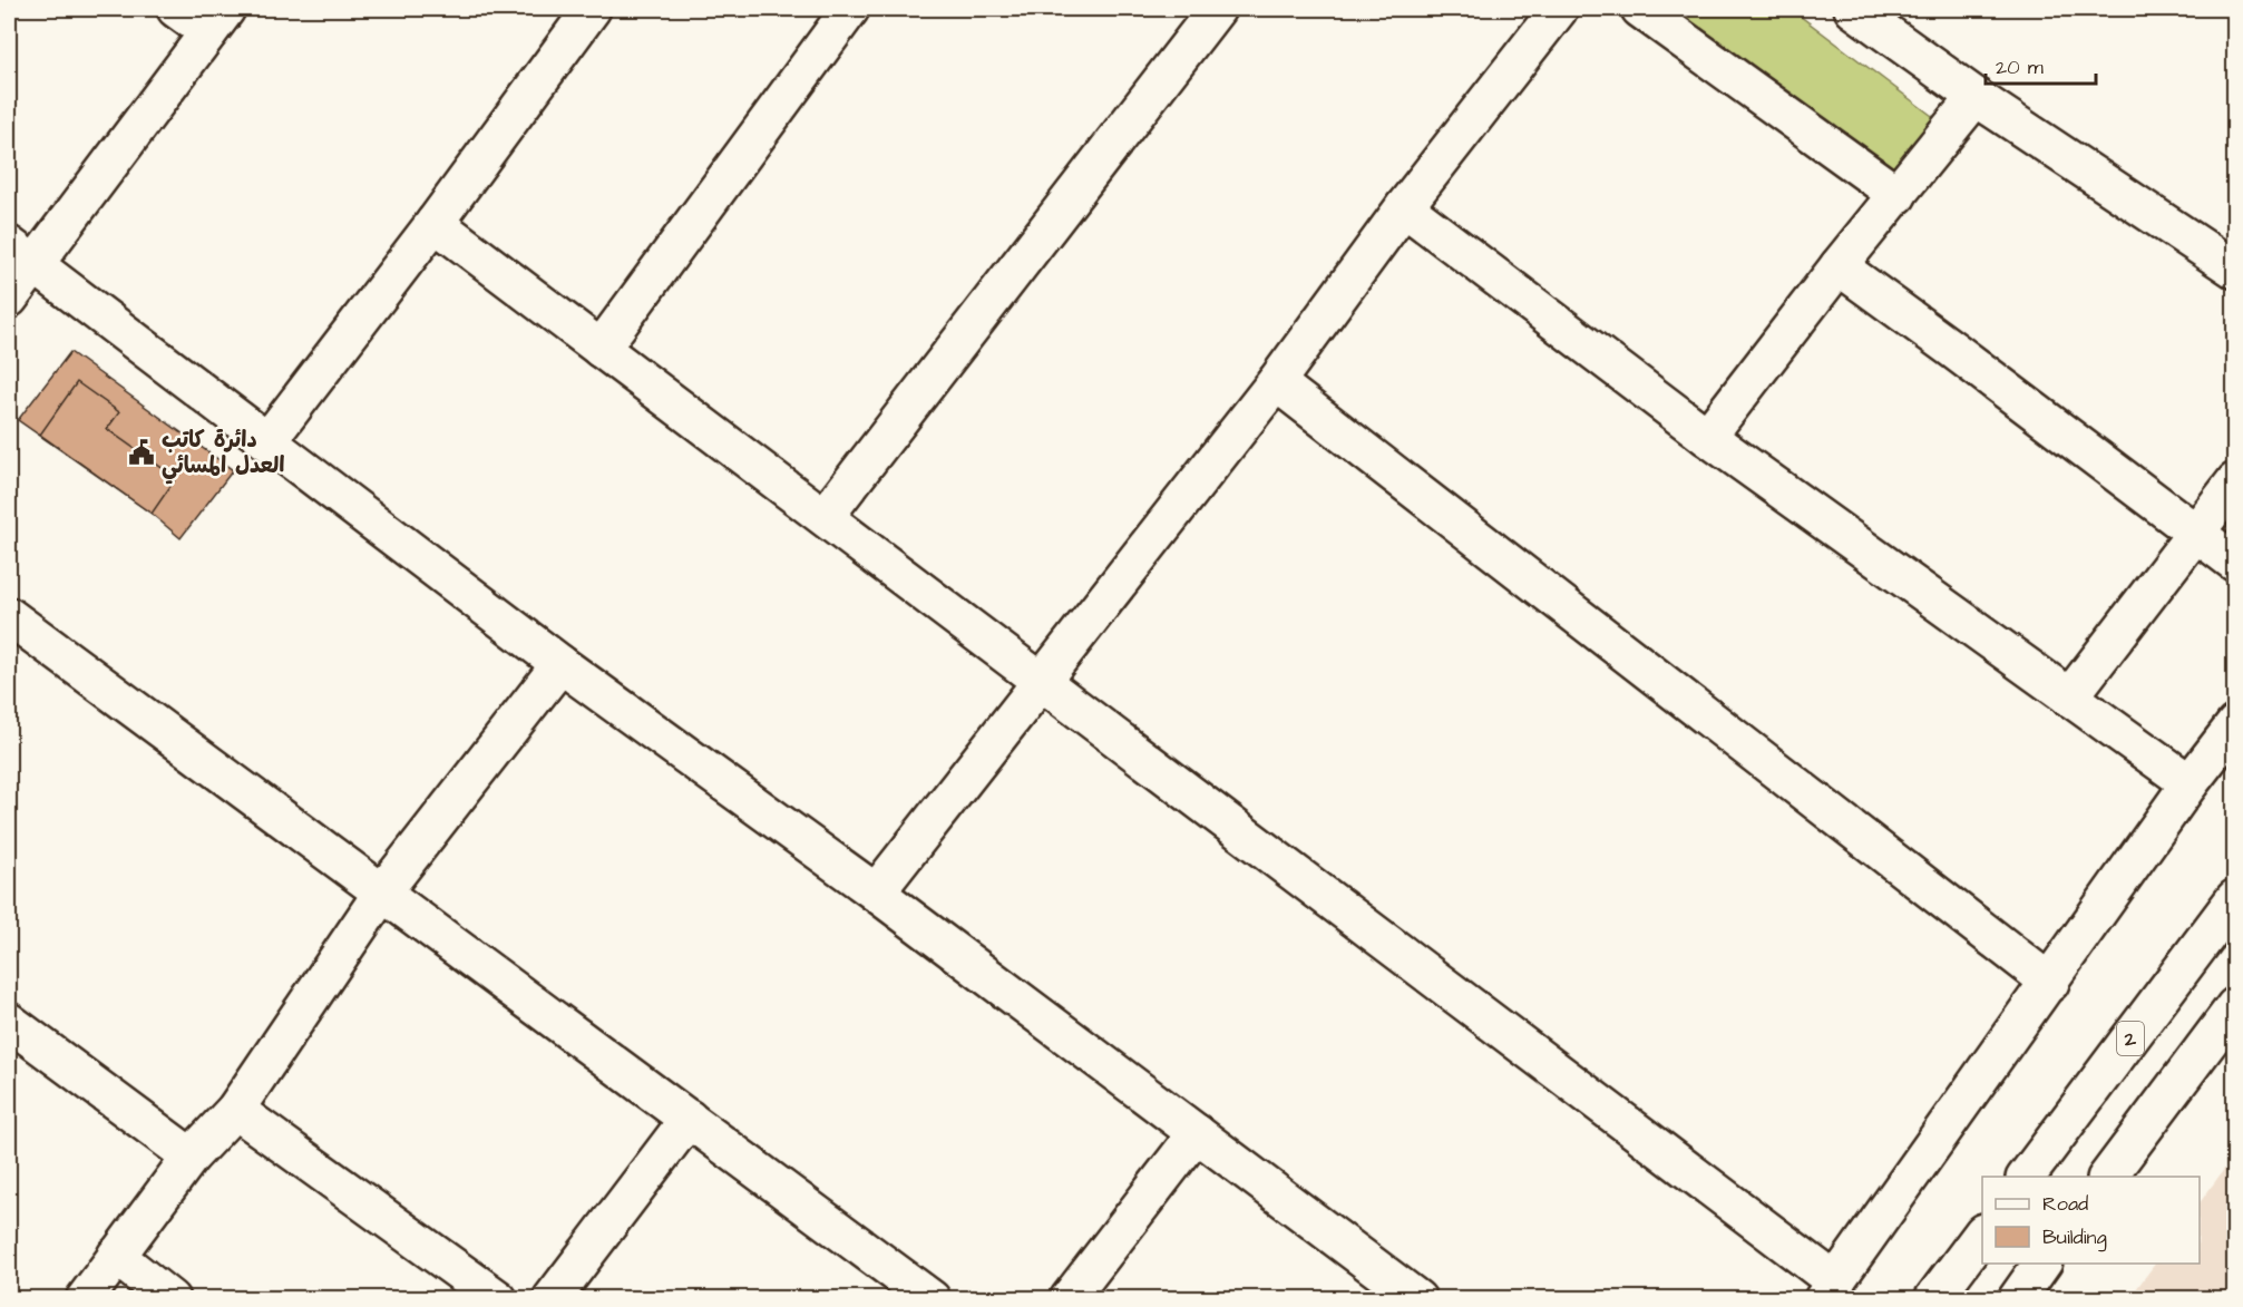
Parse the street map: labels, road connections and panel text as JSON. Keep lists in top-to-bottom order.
{
  "streets": {
    "main road": ["2"]
  },
  "places": {
    "public building": ["دائرة كاتب العدل المسائي"]
  },
  "legend": ["Road", "Building"],
  "scale_bar": "20 m"
}
